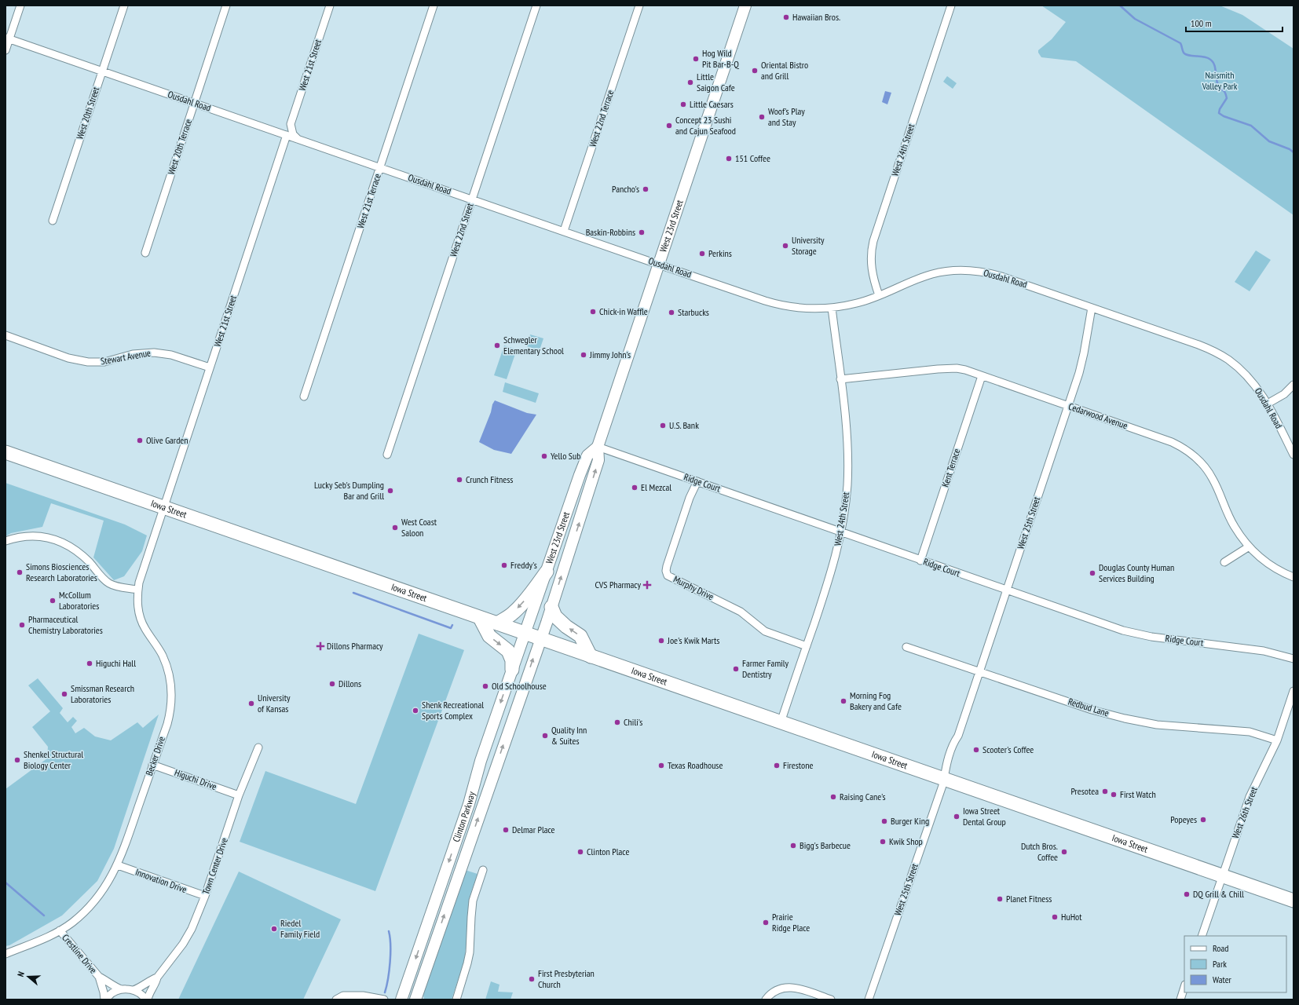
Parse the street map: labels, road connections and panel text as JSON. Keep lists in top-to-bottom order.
{
  "streets": {
    "highway": ["Iowa Street"],
    "main road": ["West 23rd Street", "Clinton Parkway"],
    "street": [
      "West 21st Street",
      "Ousdahl Road",
      "West 20th Street",
      "West 22nd Terrace",
      "West 20th Terrace",
      "West 24th Street",
      "West 21st Terrace",
      "West 22nd Street",
      "Stewart Avenue",
      "Cedarwood Avenue",
      "Kent Terrace",
      "Ridge Court",
      "West 25th Street",
      "Murphy Drive",
      "Redbud Lane",
      "Becker Drive",
      "Higuchi Drive",
      "West 26th Street",
      "Town Center Drive",
      "Innovation Drive",
      "Crestline Drive"
    ]
  },
  "crossings": [
    ["West 21st Street", "Ousdahl Road"],
    ["West 21st Street", "Stewart Avenue"],
    ["West 21st Street", "Iowa Street"],
    ["West 21st Street", "Becker Drive"],
    ["Ousdahl Road", "West 20th Street"],
    ["Ousdahl Road", "West 22nd Terrace"],
    ["Ousdahl Road", "West 20th Terrace"],
    ["Ousdahl Road", "West 24th Street"],
    ["Ousdahl Road", "West 21st Terrace"],
    ["Ousdahl Road", "West 23rd Street"],
    ["Ousdahl Road", "West 22nd Street"],
    ["Ousdahl Road", "West 25th Street"],
    ["West 24th Street", "Cedarwood Avenue"],
    ["West 24th Street", "Ridge Court"],
    ["West 24th Street", "Iowa Street"],
    ["West 24th Street", "Murphy Drive"],
    ["West 23rd Street", "Ridge Court"],
    ["West 23rd Street", "Iowa Street"],
    ["West 23rd Street", "Clinton Parkway"],
    ["Cedarwood Avenue", "Kent Terrace"],
    ["Cedarwood Avenue", "West 25th Street"],
    ["Kent Terrace", "Ridge Court"],
    ["Ridge Court", "West 25th Street"],
    ["Ridge Court", "Murphy Drive"],
    ["Iowa Street", "West 25th Street"],
    ["Iowa Street", "Becker Drive"],
    ["Iowa Street", "West 26th Street"],
    ["Iowa Street", "Clinton Parkway"],
    ["West 25th Street", "Redbud Lane"],
    ["Redbud Lane", "West 26th Street"],
    ["Becker Drive", "Higuchi Drive"],
    ["Becker Drive", "Innovation Drive"],
    ["Becker Drive", "Crestline Drive"],
    ["Higuchi Drive", "Town Center Drive"],
    ["Town Center Drive", "Innovation Drive"]
  ],
  "parks": ["Naismith Valley Park"],
  "places": {
    "other": [
      "Hawaiian Bros.",
      "Hog Wild Pit Bar-B-Q",
      "Oriental Bistro and Grill",
      "Little Saigon Cafe",
      "Little Caesars",
      "Woof's Play and Stay",
      "Concept 23 Sushi and Cajun Seafood",
      "151 Coffee",
      "Pancho's",
      "Baskin-Robbins",
      "University Storage",
      "Perkins",
      "Chick-in Waffle",
      "Starbucks",
      "Schwegler Elementary School",
      "Jimmy John's",
      "U.S. Bank",
      "Olive Garden",
      "Yello Sub",
      "Crunch Fitness",
      "El Mezcal",
      "Lucky Seb's Dumpling Bar and Grill",
      "West Coast Saloon",
      "Freddy's",
      "Simons Biosciences Research Laboratories",
      "Douglas County Human Services Building",
      "McCollum Laboratories",
      "Pharmaceutical Chemistry Laboratories",
      "Joe's Kwik Marts",
      "Higuchi Hall",
      "Farmer Family Dentistry",
      "Dillons",
      "Old Schoolhouse",
      "Smissman Research Laboratories",
      "Morning Fog Bakery and Cafe",
      "University of Kansas",
      "Shenk Recreational Sports Complex",
      "Chili's",
      "Quality Inn & Suites",
      "Scooter's Coffee",
      "Shenkel Structural Biology Center",
      "Texas Roadhouse",
      "Firestone",
      "Presotea",
      "First Watch",
      "Raising Cane's",
      "Iowa Street Dental Group",
      "Popeyes",
      "Burger King",
      "Delmar Place",
      "Kwik Shop",
      "Bigg's Barbecue",
      "Clinton Place",
      "Dutch Bros. Coffee",
      "DQ Grill & Chill",
      "Planet Fitness",
      "HuHot",
      "Prairie Ridge Place",
      "Riedel Family Field",
      "First Presbyterian Church"
    ],
    "health": ["CVS Pharmacy", "Dillons Pharmacy"]
  },
  "legend": ["Road", "Park", "Water"],
  "scale_bar": "100 m",
  "north": "left"
}
